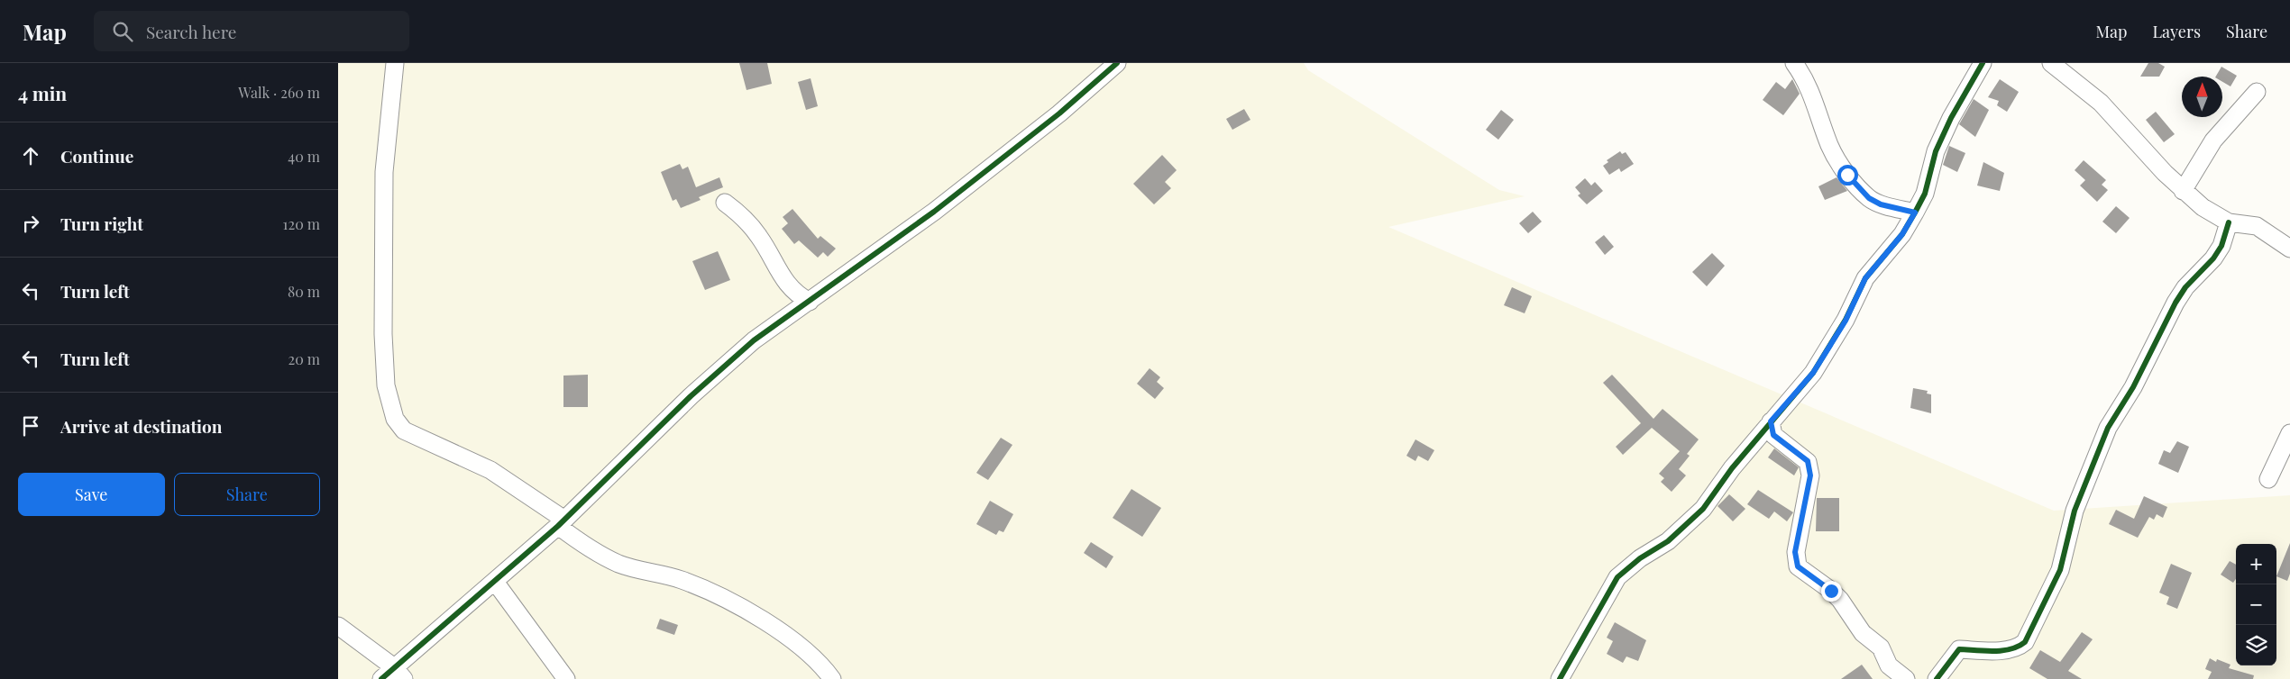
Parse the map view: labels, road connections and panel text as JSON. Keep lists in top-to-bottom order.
{
  "north": "top",
  "page": {
    "header": "Map",
    "search": "Search here",
    "nav": ["Map", "Layers", "Share"],
    "heading": ["4 min", "Walk · 260 m"],
    "list": [
      ["Continue", "40 m"],
      ["Turn right", "120 m"],
      ["Turn left", "80 m"],
      ["Turn left", "20 m"],
      "Arrive at destination"
    ],
    "buttons": ["Save", "Share"],
    "map_buttons": ["+", "−"]
  }
}
